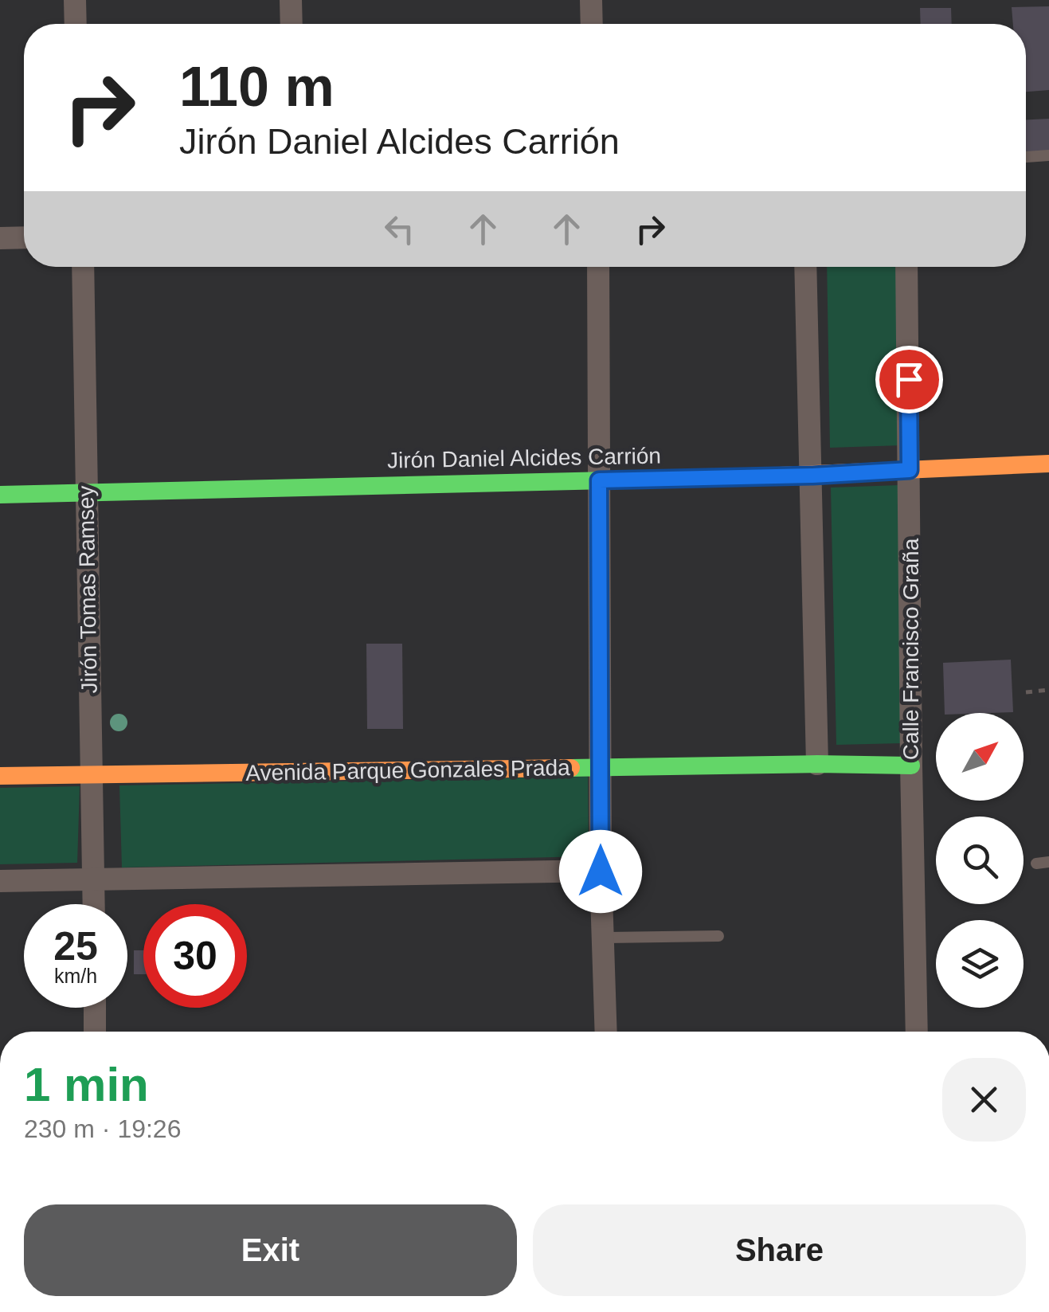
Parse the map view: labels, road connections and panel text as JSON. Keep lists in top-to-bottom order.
{
  "streets": {
    "street": [
      "Jirón Daniel Alcides Carrión",
      "Jirón Tomas Ramsey",
      "Calle Francisco Graña",
      "Avenida Parque Gonzales Prada"
    ]
  },
  "crossings": [
    ["Jirón Daniel Alcides Carrión", "Jirón Tomas Ramsey"],
    ["Jirón Daniel Alcides Carrión", "Calle Francisco Graña"],
    ["Jirón Tomas Ramsey", "Avenida Parque Gonzales Prada"],
    ["Calle Francisco Graña", "Avenida Parque Gonzales Prada"]
  ],
  "north": "top right",
  "page": {
    "turn": ["110 m", "Jirón Daniel Alcides Carrión"],
    "speed": "25 km/h",
    "limit": "30",
    "heading": ["1 min", "230 m · 19:26"],
    "buttons": ["Exit", "Share"]
  }
}
